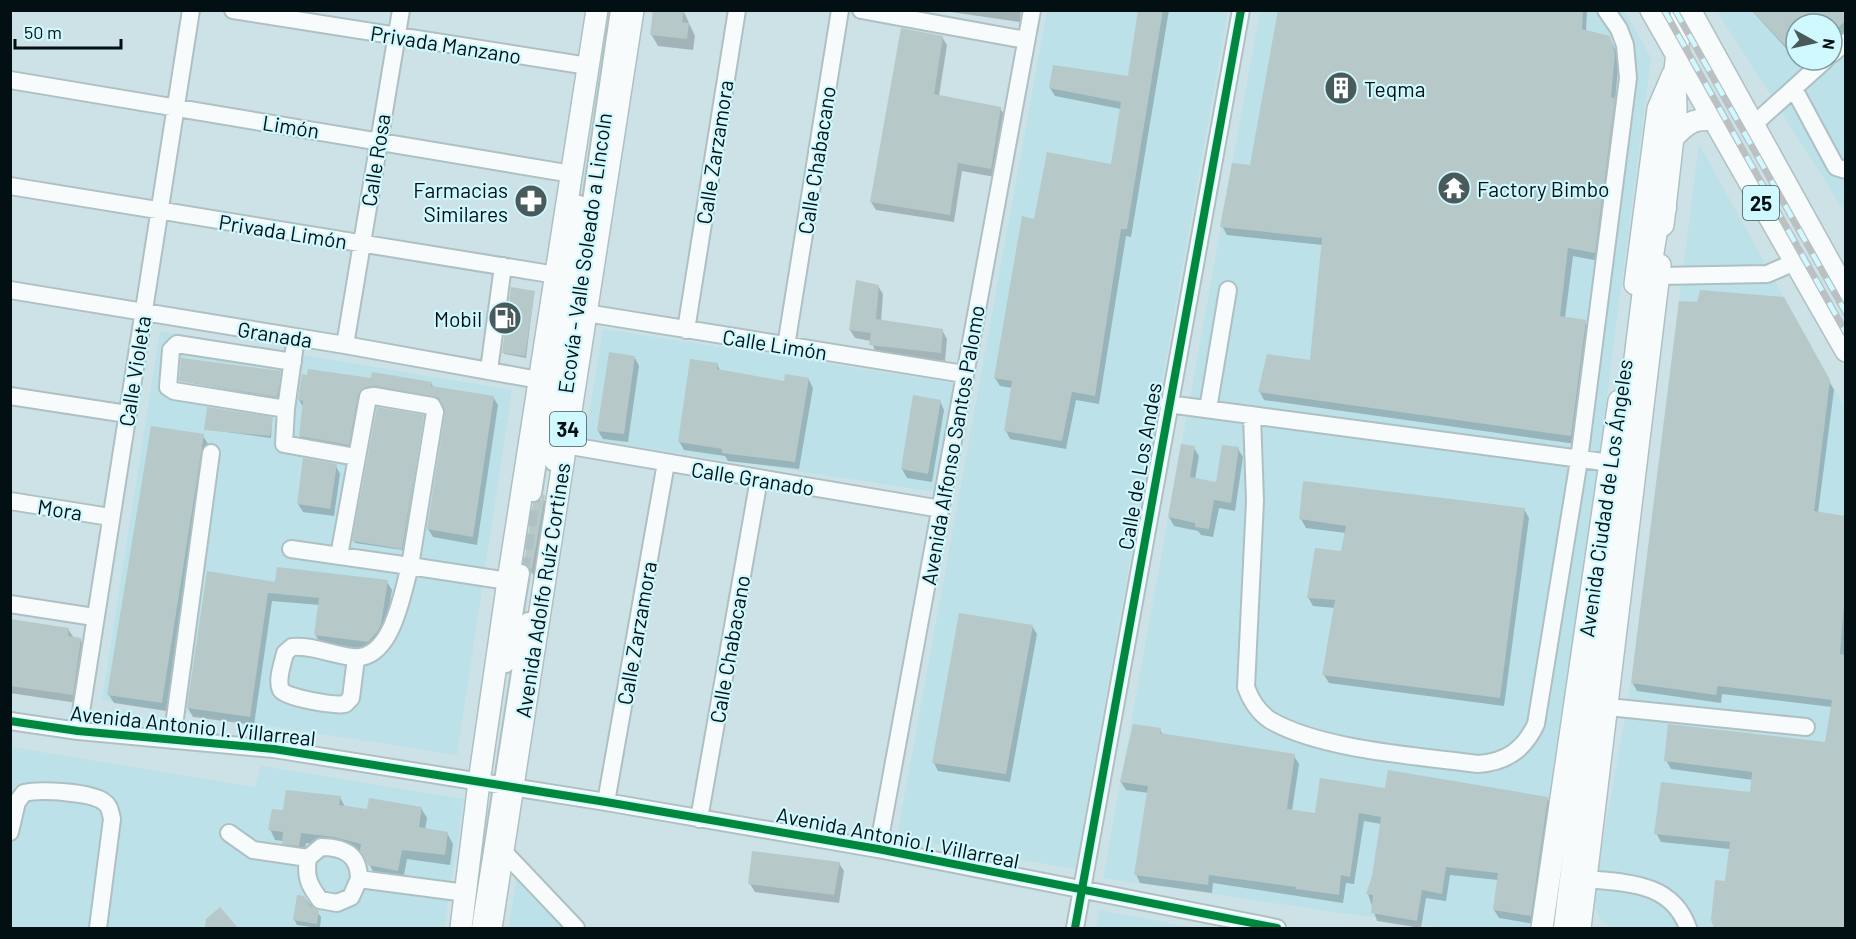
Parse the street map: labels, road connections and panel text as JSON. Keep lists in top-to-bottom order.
{
  "streets": {
    "main road": [
      "25",
      "34",
      "Avenida Ciudad de Los Ángeles",
      "Avenida Adolfo Ruíz Cortines"
    ],
    "street": [
      "Privada Manzano",
      "Limón",
      "Calle Zarzamora",
      "Calle Rosa",
      "Calle Chabacano",
      "Privada Limón",
      "Ecovía - Valle Soleado a Lincoln",
      "Granada",
      "Calle Limón",
      "Calle Violeta",
      "Avenida Alfonso Santos Palomo",
      "Calle de Los Andes",
      "Calle Granado",
      "Mora",
      "Avenida Antonio I. Villarreal"
    ]
  },
  "crossings": [
    ["Privada Manzano", "Calle Rosa"],
    ["Privada Manzano", "Avenida Adolfo Ruíz Cortines"],
    ["Limón", "Calle Rosa"],
    ["Limón", "Calle Violeta"],
    ["Limón", "Avenida Adolfo Ruíz Cortines"],
    ["Calle Zarzamora", "Calle Limón"],
    ["Calle Zarzamora", "Calle Granado"],
    ["Calle Zarzamora", "Avenida Antonio I. Villarreal"],
    ["Calle Rosa", "Privada Limón"],
    ["Calle Rosa", "Granada"],
    ["Calle Chabacano", "Calle Limón"],
    ["Calle Chabacano", "Calle Granado"],
    ["Calle Chabacano", "Avenida Antonio I. Villarreal"],
    ["25", "Avenida Ciudad de Los Ángeles"],
    ["Privada Limón", "Calle Violeta"],
    ["Privada Limón", "Avenida Adolfo Ruíz Cortines"],
    ["Granada", "Calle Violeta"],
    ["Granada", "Avenida Adolfo Ruíz Cortines"],
    ["Calle Limón", "Avenida Alfonso Santos Palomo"],
    ["Calle Limón", "Avenida Adolfo Ruíz Cortines"],
    ["Calle Violeta", "Mora"],
    ["Calle Violeta", "Avenida Antonio I. Villarreal"],
    ["34", "Avenida Adolfo Ruíz Cortines"],
    ["34", "Avenida Antonio I. Villarreal"],
    ["Avenida Alfonso Santos Palomo", "Calle Granado"],
    ["Avenida Alfonso Santos Palomo", "Avenida Antonio I. Villarreal"],
    ["Calle de Los Andes", "Avenida Antonio I. Villarreal"],
    ["Calle Granado", "Avenida Adolfo Ruíz Cortines"],
    ["Avenida Adolfo Ruíz Cortines", "Avenida Antonio I. Villarreal"]
  ],
  "places": {
    "building": ["Teqma"],
    "temple": ["Factory Bimbo"],
    "pharmacy": ["Farmacias Similares"],
    "fuel station": ["Mobil"]
  },
  "scale_bar": "50 m",
  "north": "right"
}
